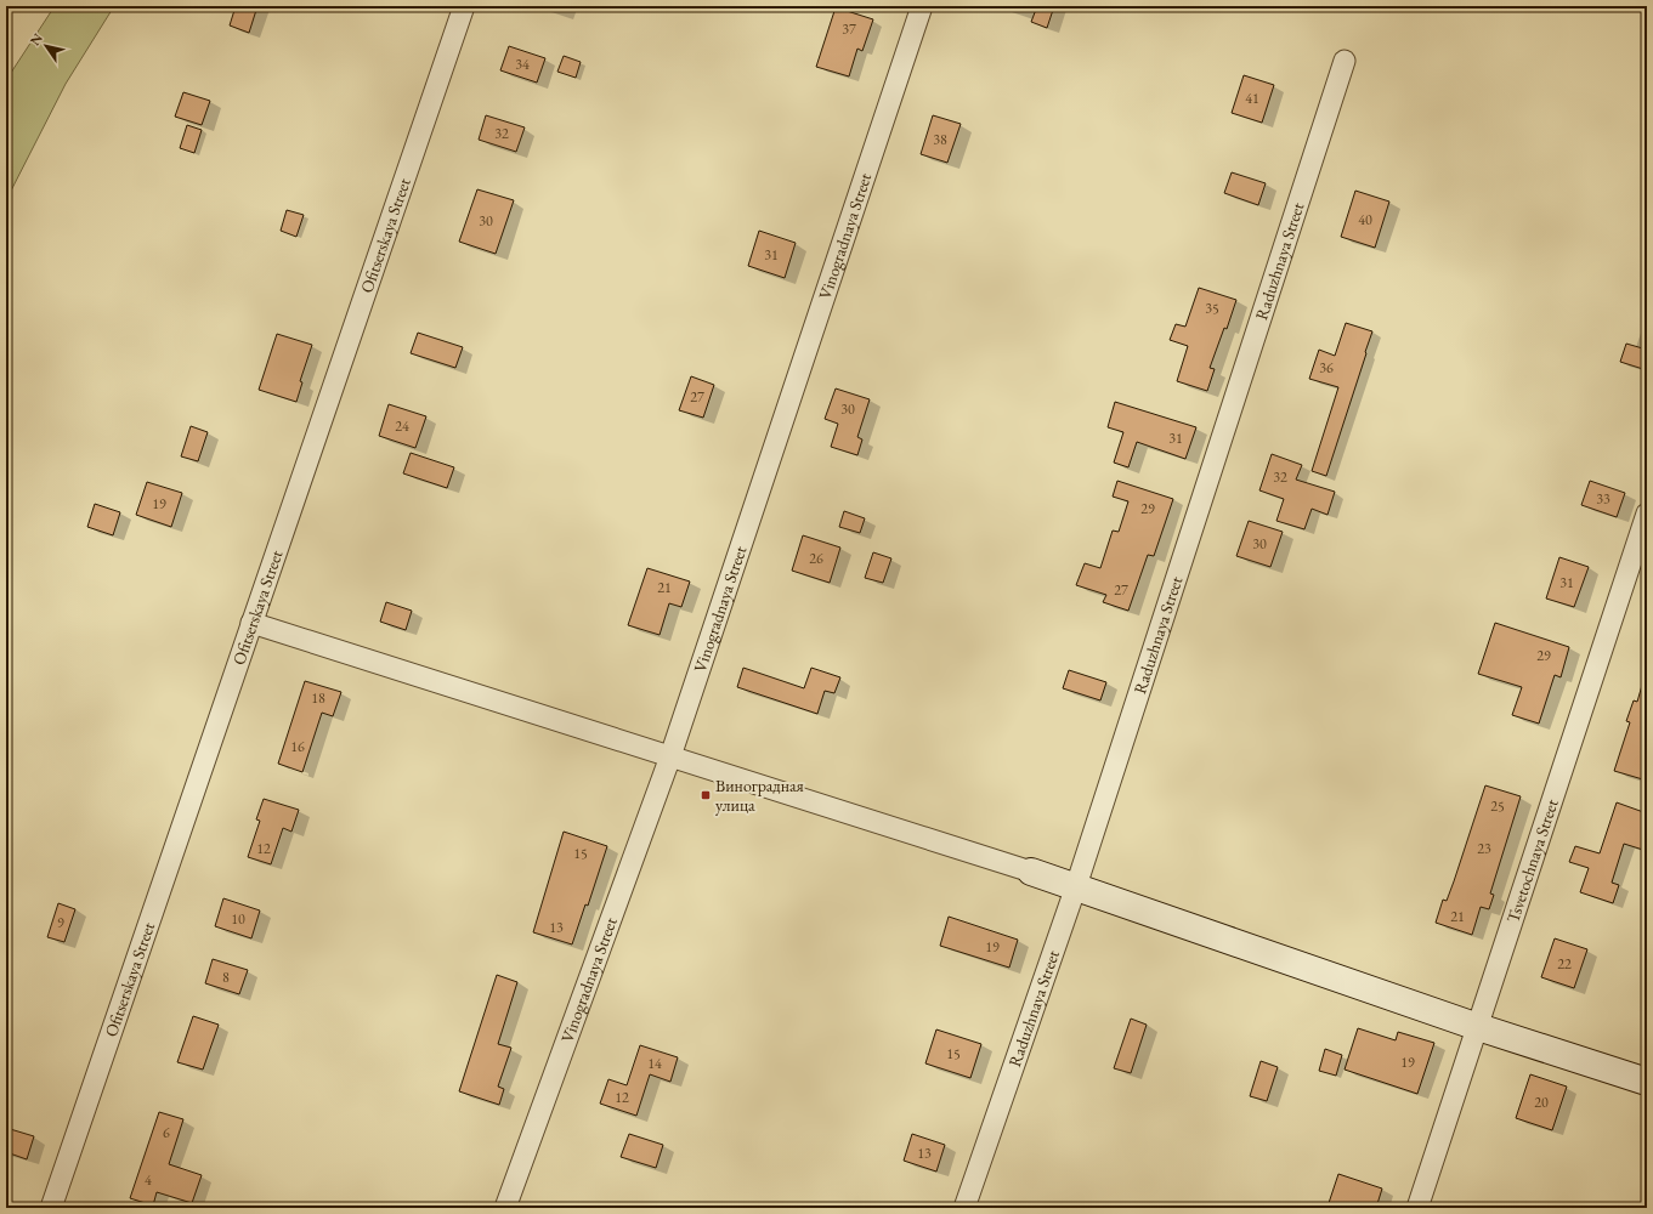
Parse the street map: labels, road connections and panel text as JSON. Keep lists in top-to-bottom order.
{
  "streets": {
    "street": [
      "Ofitserskaya Street",
      "Vinogradnaya Street",
      "Raduzhnaya Street",
      "Tsvetochnaya Street"
    ]
  },
  "places": {
    "transit": ["Виноградная улица"]
  },
  "house_numbers": [
    "37",
    "34",
    "41",
    "32",
    "38",
    "40",
    "30",
    "31",
    "35",
    "36",
    "27",
    "30",
    "24",
    "31",
    "32",
    "33",
    "19",
    "29",
    "30",
    "26",
    "31",
    "21",
    "27",
    "29",
    "18",
    "16",
    "25",
    "12",
    "23",
    "15",
    "21",
    "10",
    "9",
    "13",
    "19",
    "22",
    "8",
    "15",
    "19",
    "14",
    "12",
    "20",
    "6",
    "13",
    "4"
  ],
  "north": "top left"
}
